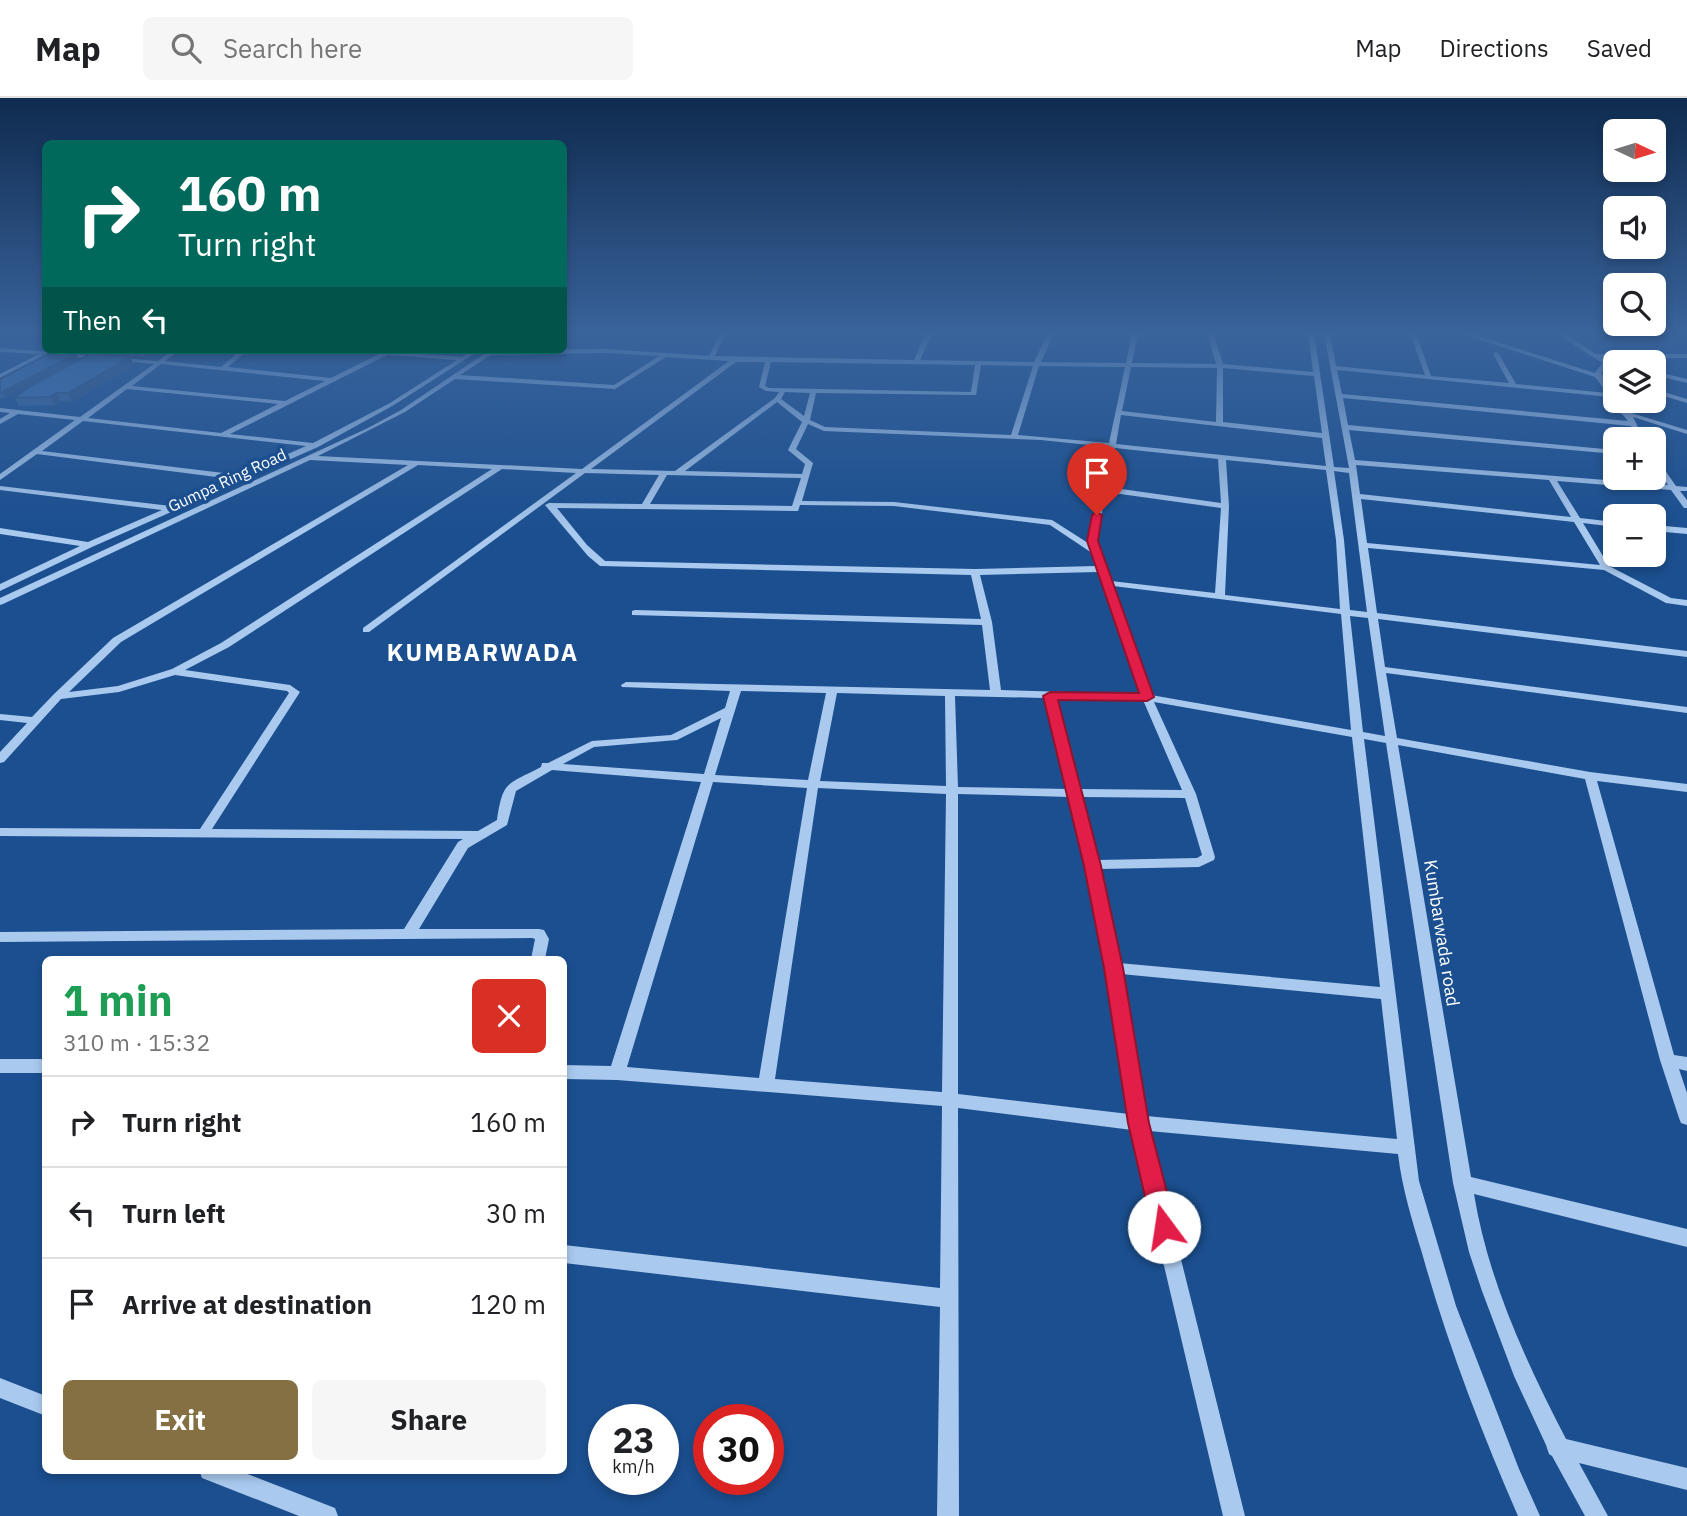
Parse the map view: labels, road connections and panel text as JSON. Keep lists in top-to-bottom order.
{
  "streets": {
    "street": ["Gumpa Ring Road", "Kumbarwada road"]
  },
  "districts": ["KUMBARWADA"],
  "north": "right",
  "page": {
    "header": "Map",
    "search": "Search here",
    "nav": ["Map", "Directions", "Saved"],
    "map_buttons": ["+", "−"],
    "turn": ["160 m", "Turn right"],
    "then": "Then",
    "heading": ["1 min", "310 m · 15:32"],
    "list": [
      {
        "name": "Turn right",
        "value": "160 m"
      },
      {
        "name": "Turn left",
        "value": "30 m"
      },
      {
        "name": "Arrive at destination",
        "value": "120 m"
      }
    ],
    "buttons": ["Exit", "Share"],
    "speed": "23 km/h",
    "limit": "30"
  }
}
